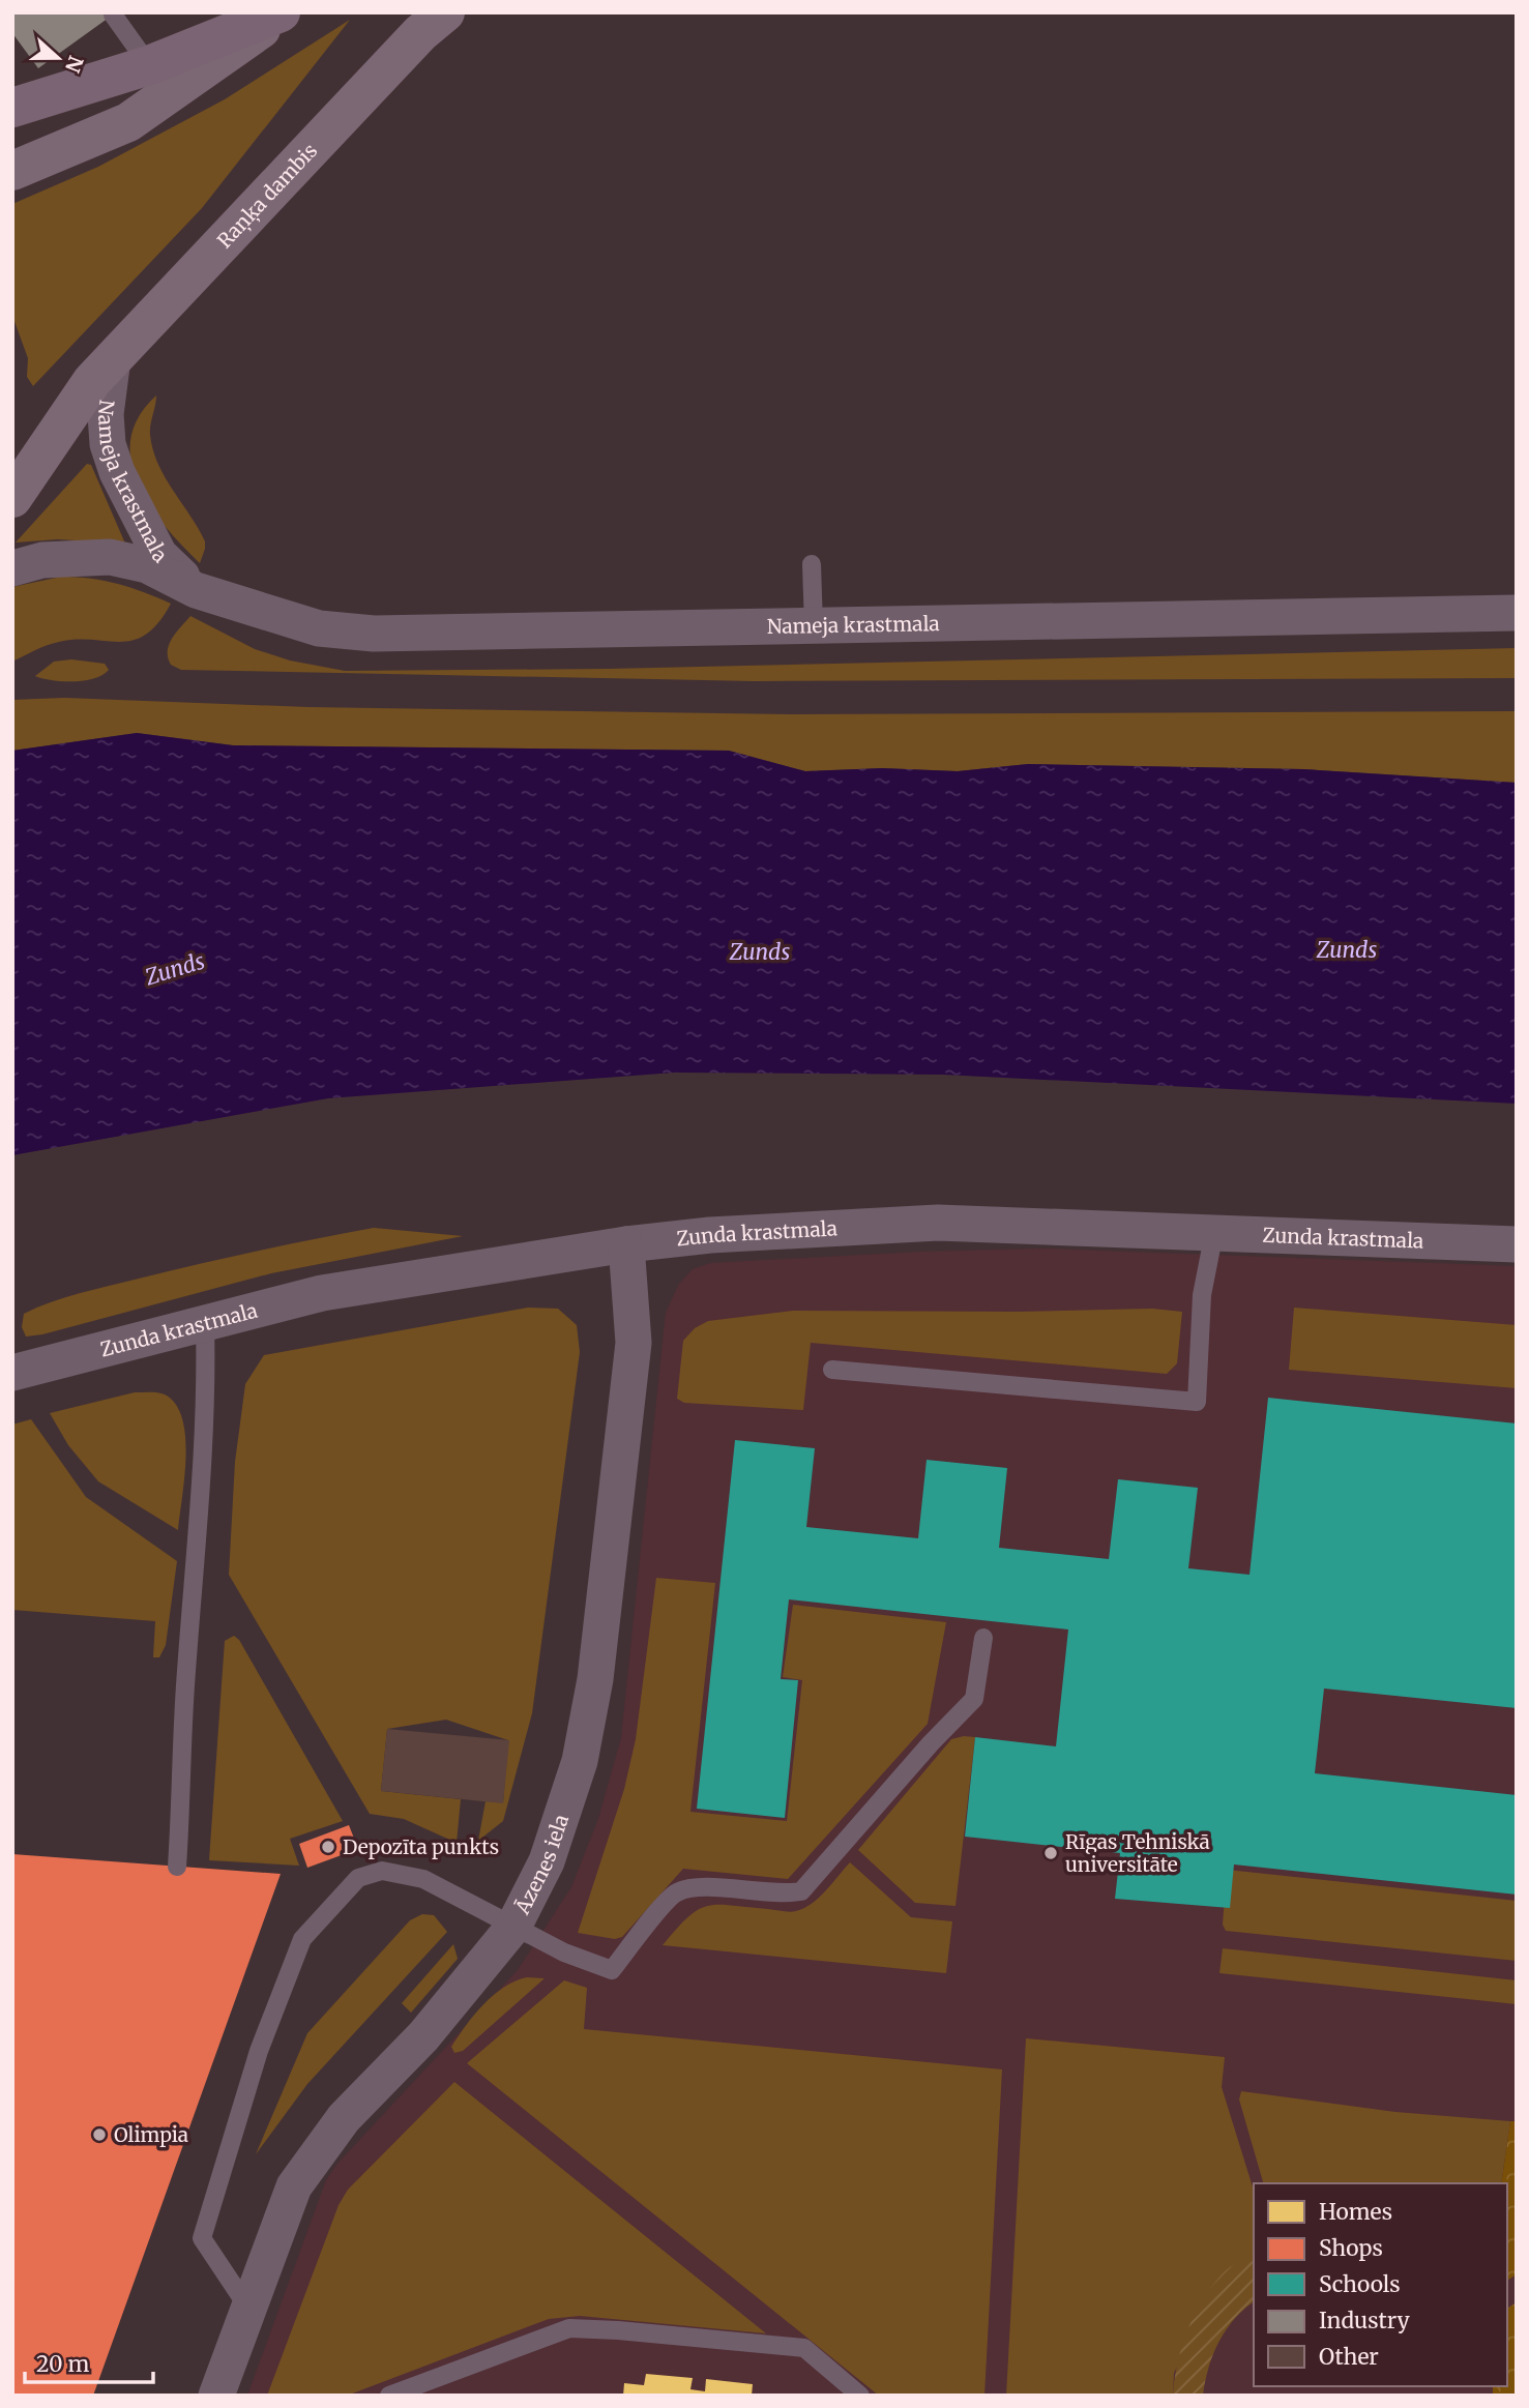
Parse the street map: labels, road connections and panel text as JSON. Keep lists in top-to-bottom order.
{
  "streets": {
    "main road": ["Raņķa dambis"],
    "street": ["Nameja krastmala", "Zunda krastmala", "Āzenes iela"]
  },
  "crossings": [
    ["Raņķa dambis", "Nameja krastmala"],
    ["Zunda krastmala", "Āzenes iela"]
  ],
  "water": ["Zunds"],
  "places": ["Depozīta punkts", "Rīgas Tehniskā universitāte", "Olimpia"],
  "legend": [
    "Homes",
    "Shops",
    "Schools",
    "Industry",
    "Other"
  ],
  "scale_bar": "20 m",
  "north": "right"
}
